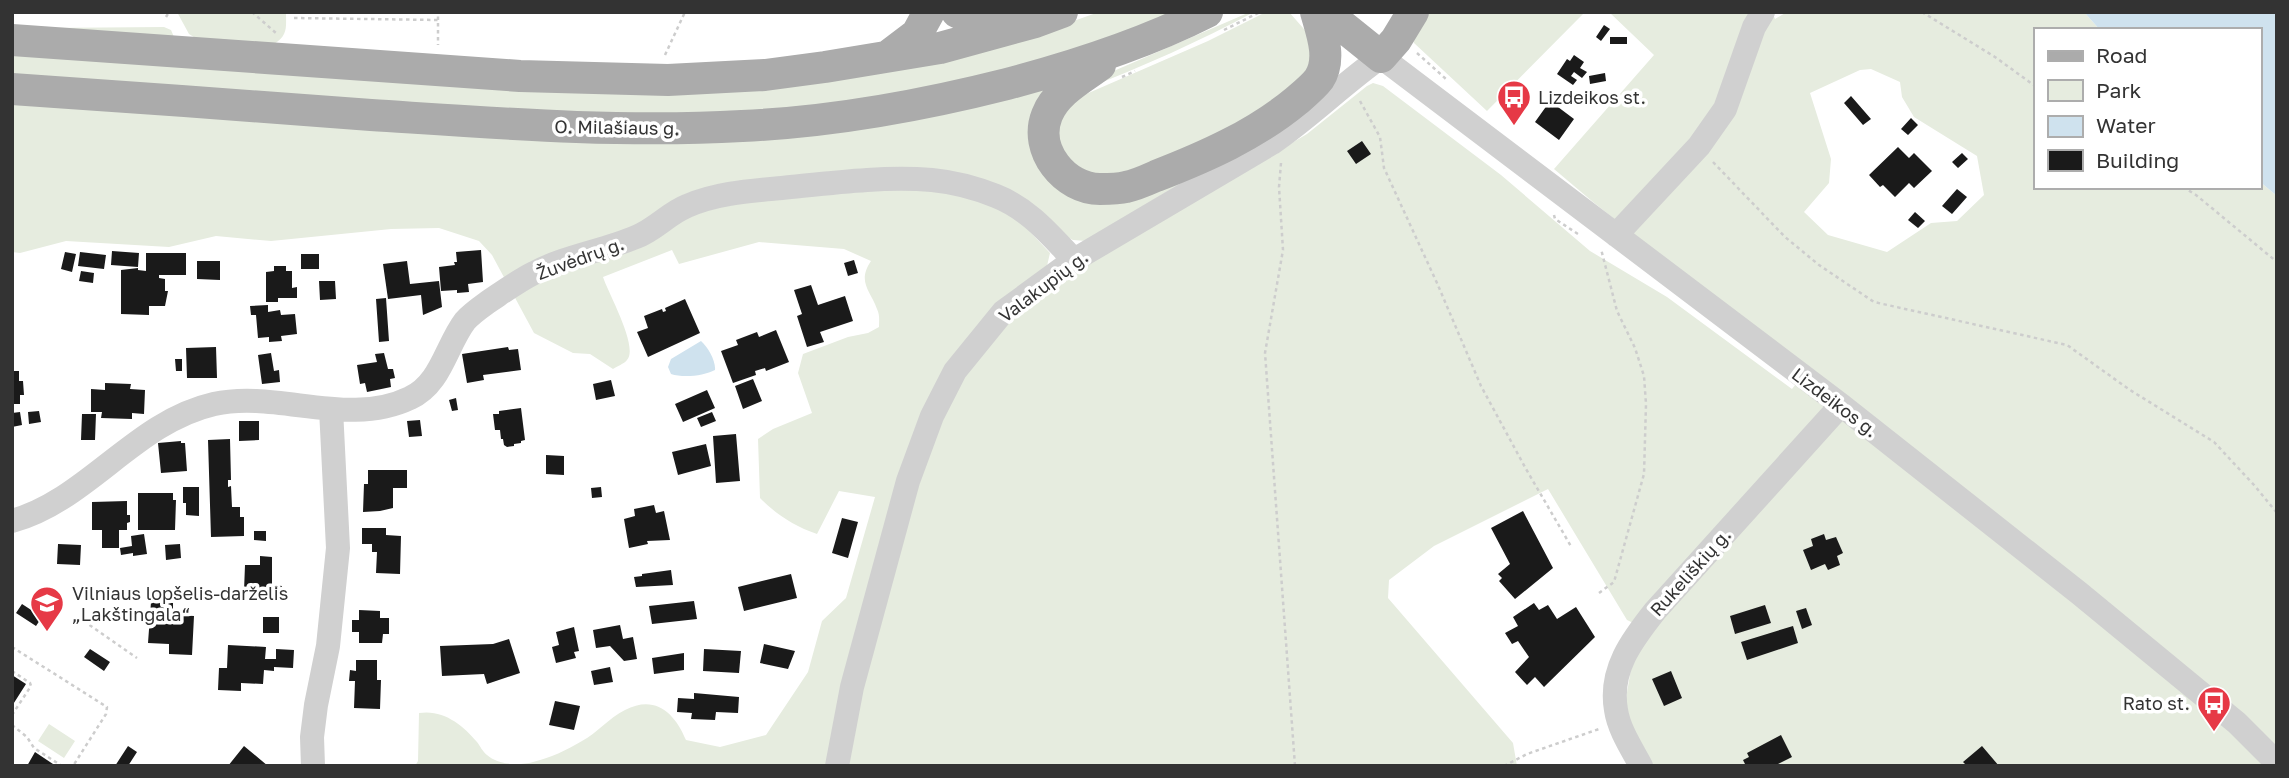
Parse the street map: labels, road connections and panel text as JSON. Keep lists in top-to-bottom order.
{
  "streets": {
    "main road": ["O. Milašiaus g."],
    "street": [
      "Žuvėdrų g.",
      "Valakupių g.",
      "Lizdeikos g.",
      "Rukeliškių g."
    ]
  },
  "crossings": [
    ["Žuvėdrų g.", "Valakupių g."],
    ["Lizdeikos g.", "Rukeliškių g."]
  ],
  "places": {
    "bus stop": ["Lizdeikos st.", "Rato st."],
    "school or university": ["Vilniaus lopšelis-darželis „Lakštingala“"]
  },
  "legend": [
    "Road",
    "Park",
    "Water",
    "Building"
  ]
}
